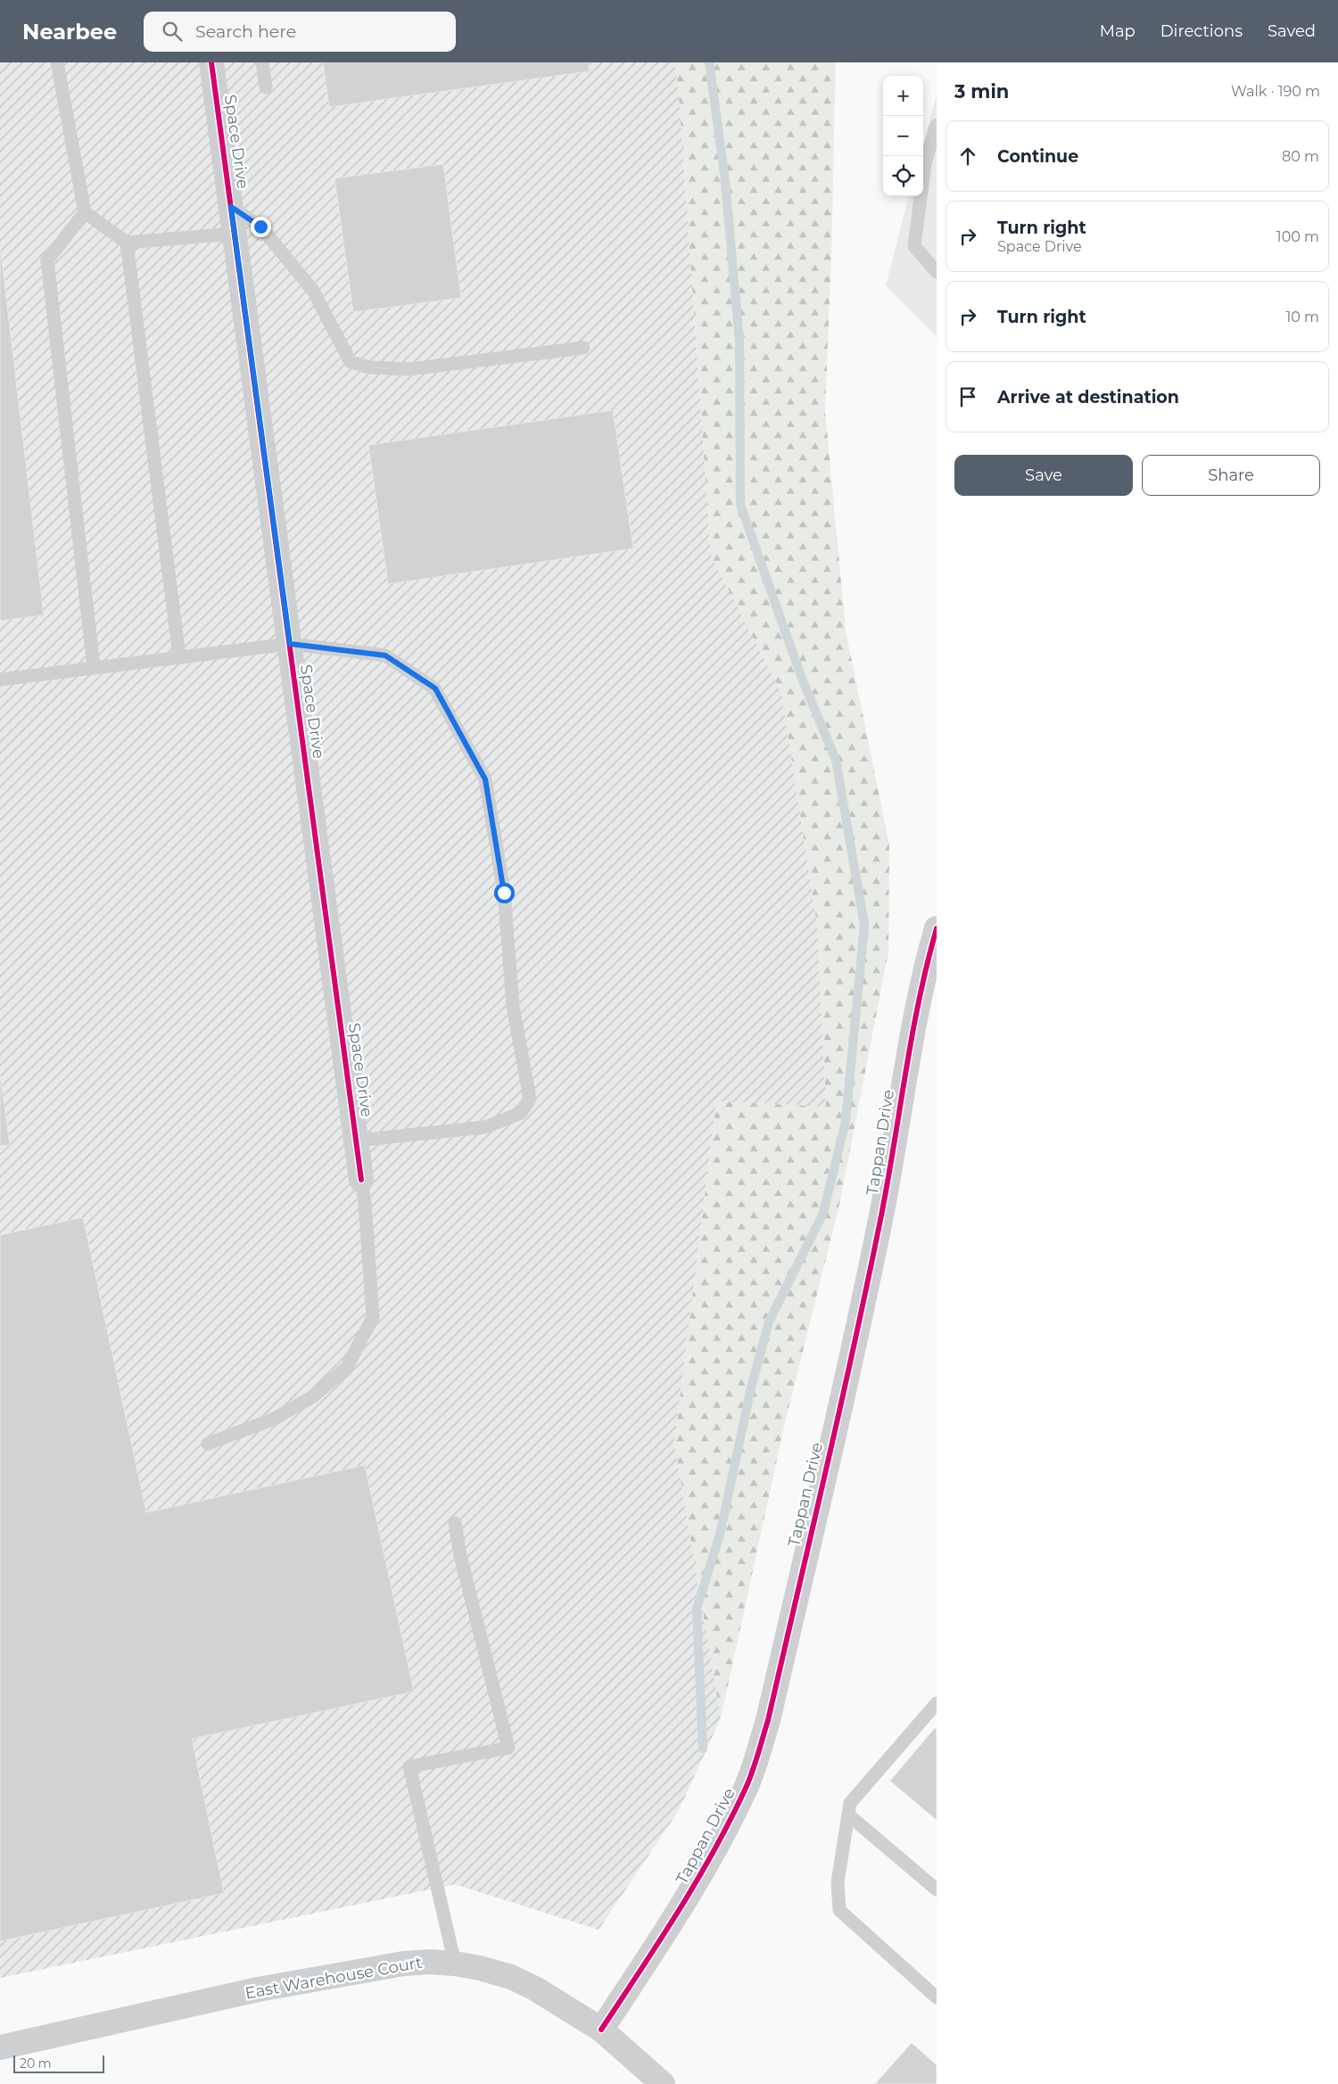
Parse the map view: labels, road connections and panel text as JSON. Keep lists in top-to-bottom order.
{
  "streets": {
    "street": ["Space Drive", "Tappan Drive", "East Warehouse Court"]
  },
  "crossings": [
    ["Tappan Drive", "East Warehouse Court"]
  ],
  "scale_bar": "20 m",
  "page": {
    "header": "Nearbee",
    "search": "Search here",
    "nav": ["Map", "Directions", "Saved"],
    "heading": ["3 min", "Walk · 190 m"],
    "map_buttons": ["+", "−"],
    "list": [
      ["Continue", "80 m"],
      ["Turn right", "Space Drive", "100 m"],
      ["Turn right", "10 m"],
      "Arrive at destination"
    ],
    "buttons": ["Save", "Share"],
    "scale": "20 m"
  }
}
